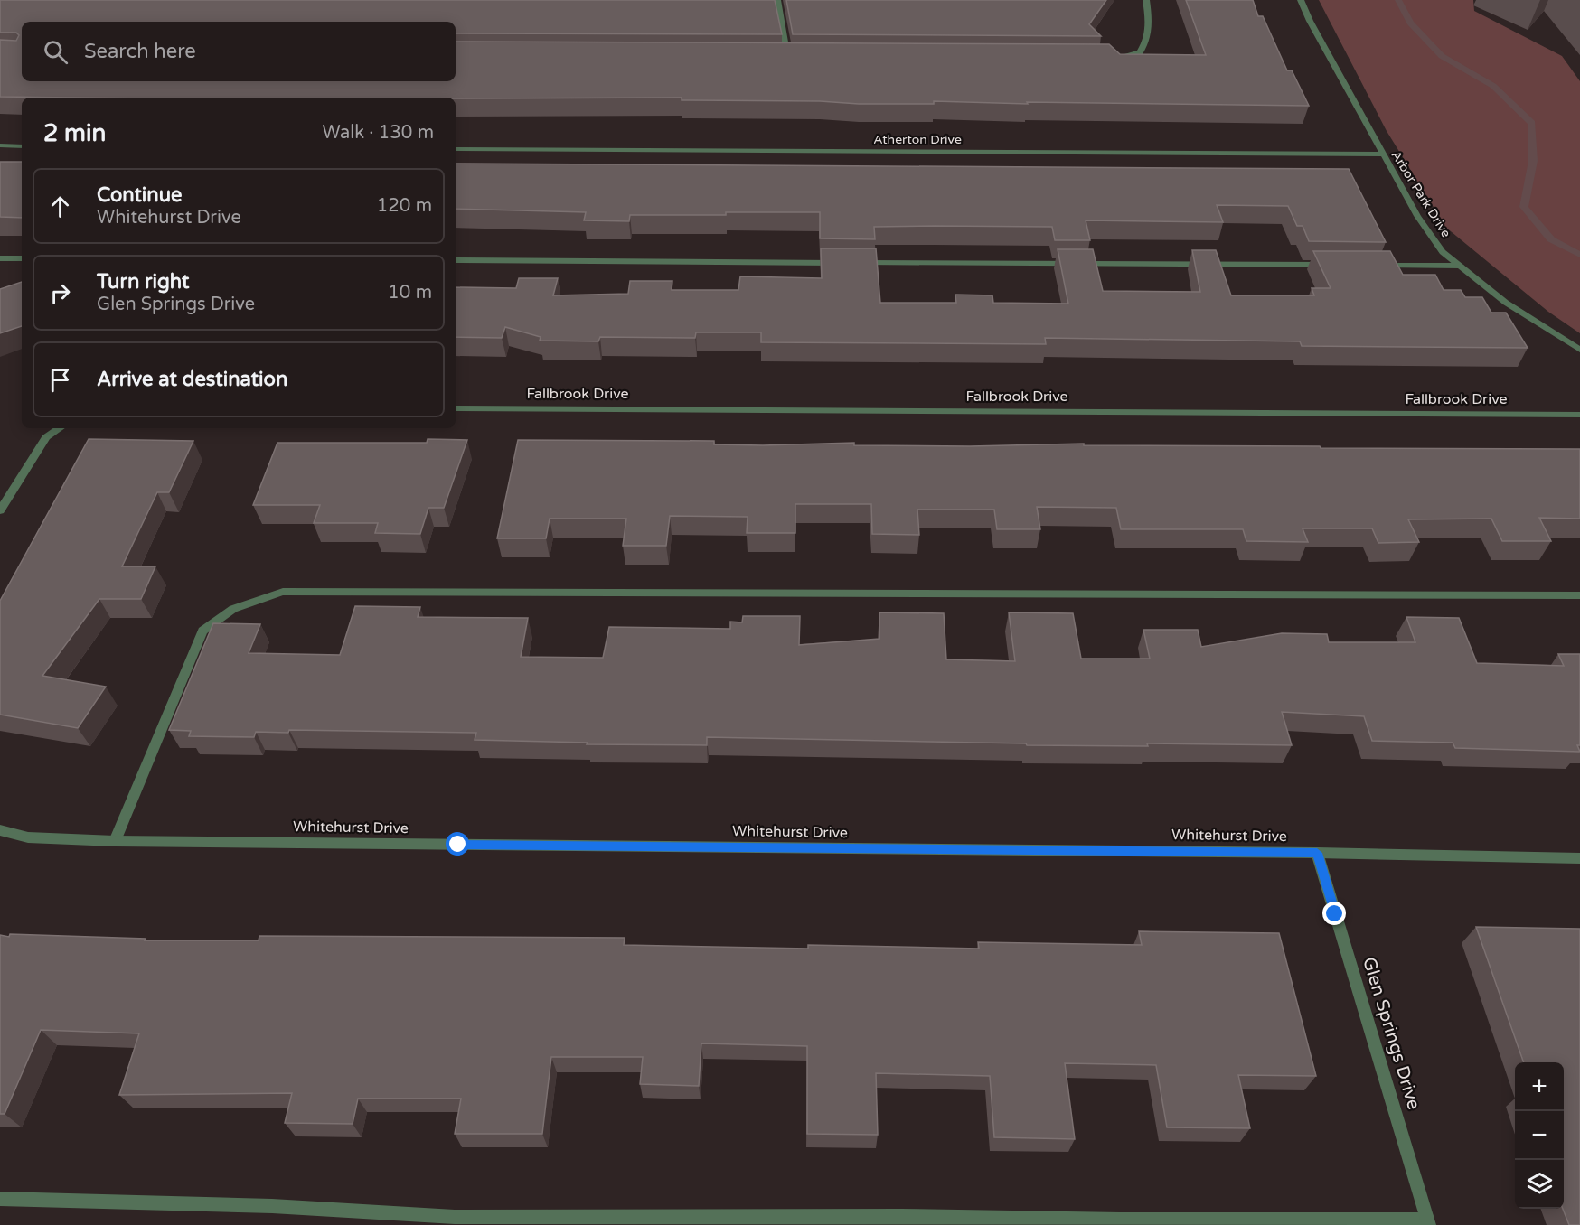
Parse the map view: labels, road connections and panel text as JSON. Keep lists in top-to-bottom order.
{
  "streets": {
    "street": [
      "Atherton Drive",
      "Arbor Park Drive",
      "Fallbrook Drive",
      "Whitehurst Drive",
      "Glen Springs Drive"
    ]
  },
  "crossings": [
    ["Atherton Drive", "Arbor Park Drive"],
    ["Whitehurst Drive", "Glen Springs Drive"]
  ],
  "page": {
    "search": "Search here",
    "heading": ["2 min", "Walk · 130 m"],
    "list": [
      ["Continue", "Whitehurst Drive", "120 m"],
      ["Turn right", "Glen Springs Drive", "10 m"],
      "Arrive at destination"
    ],
    "map_buttons": ["+", "−"]
  }
}
